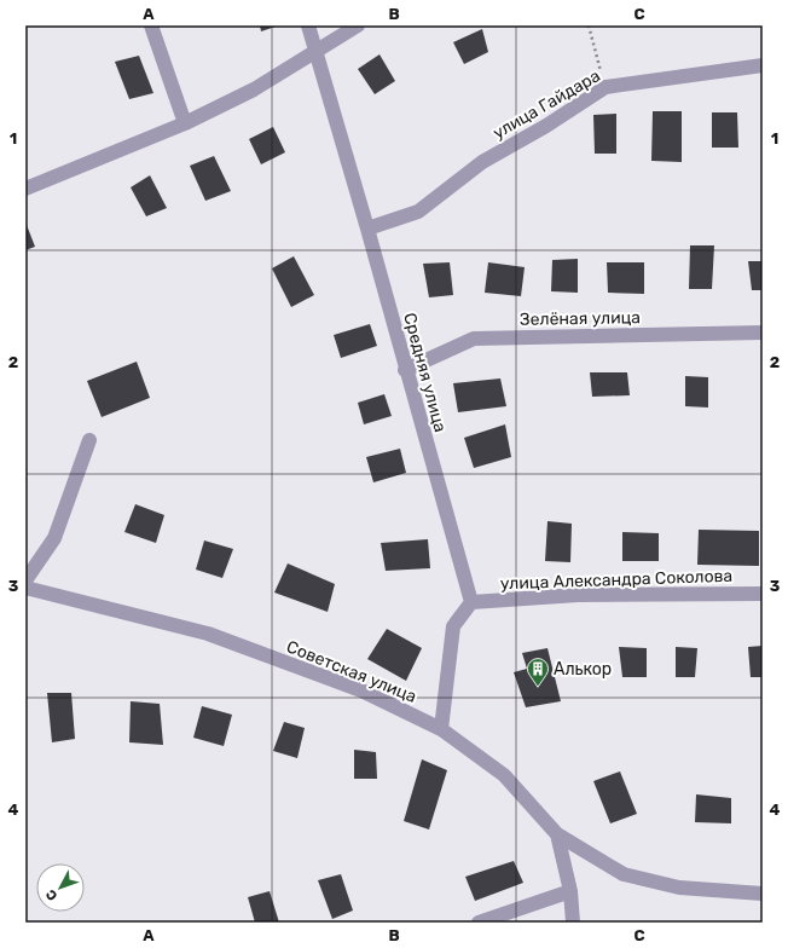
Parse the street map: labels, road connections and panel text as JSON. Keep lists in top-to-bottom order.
{
  "streets": {
    "street": [
      "улица Гайдара",
      "Зелёная улица",
      "Средняя улица",
      "улица Александра Соколова",
      "Советская улица"
    ]
  },
  "crossings": [
    ["улица Гайдара", "Средняя улица"],
    ["Зелёная улица", "Средняя улица"],
    ["Средняя улица", "улица Александра Соколова"]
  ],
  "places": {
    "building": ["Алькор"]
  },
  "north": "bottom left",
  "grid": {
    "columns": ["A", "B", "C"],
    "rows": [
      "1",
      "2",
      "3",
      "4"
    ]
  }
}
